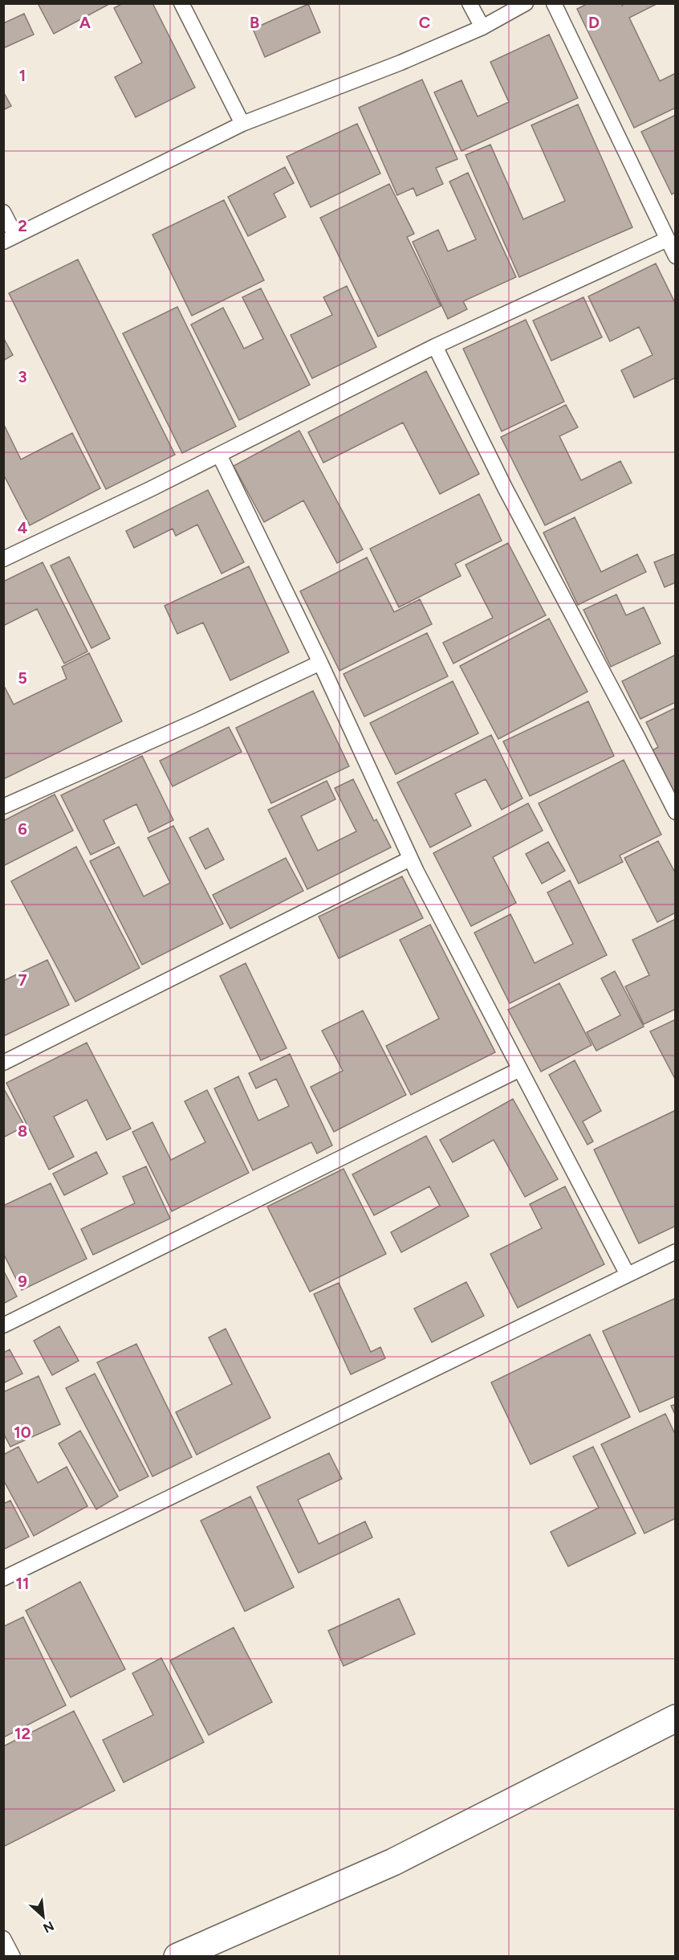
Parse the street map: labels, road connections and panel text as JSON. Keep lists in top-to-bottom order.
{
  "north": "bottom right",
  "grid": {
    "columns": [
      "A",
      "B",
      "C",
      "D"
    ],
    "rows": [
      "1",
      "2",
      "3",
      "4",
      "5",
      "6",
      "7",
      "8",
      "9",
      "10",
      "11",
      "12"
    ]
  }
}
